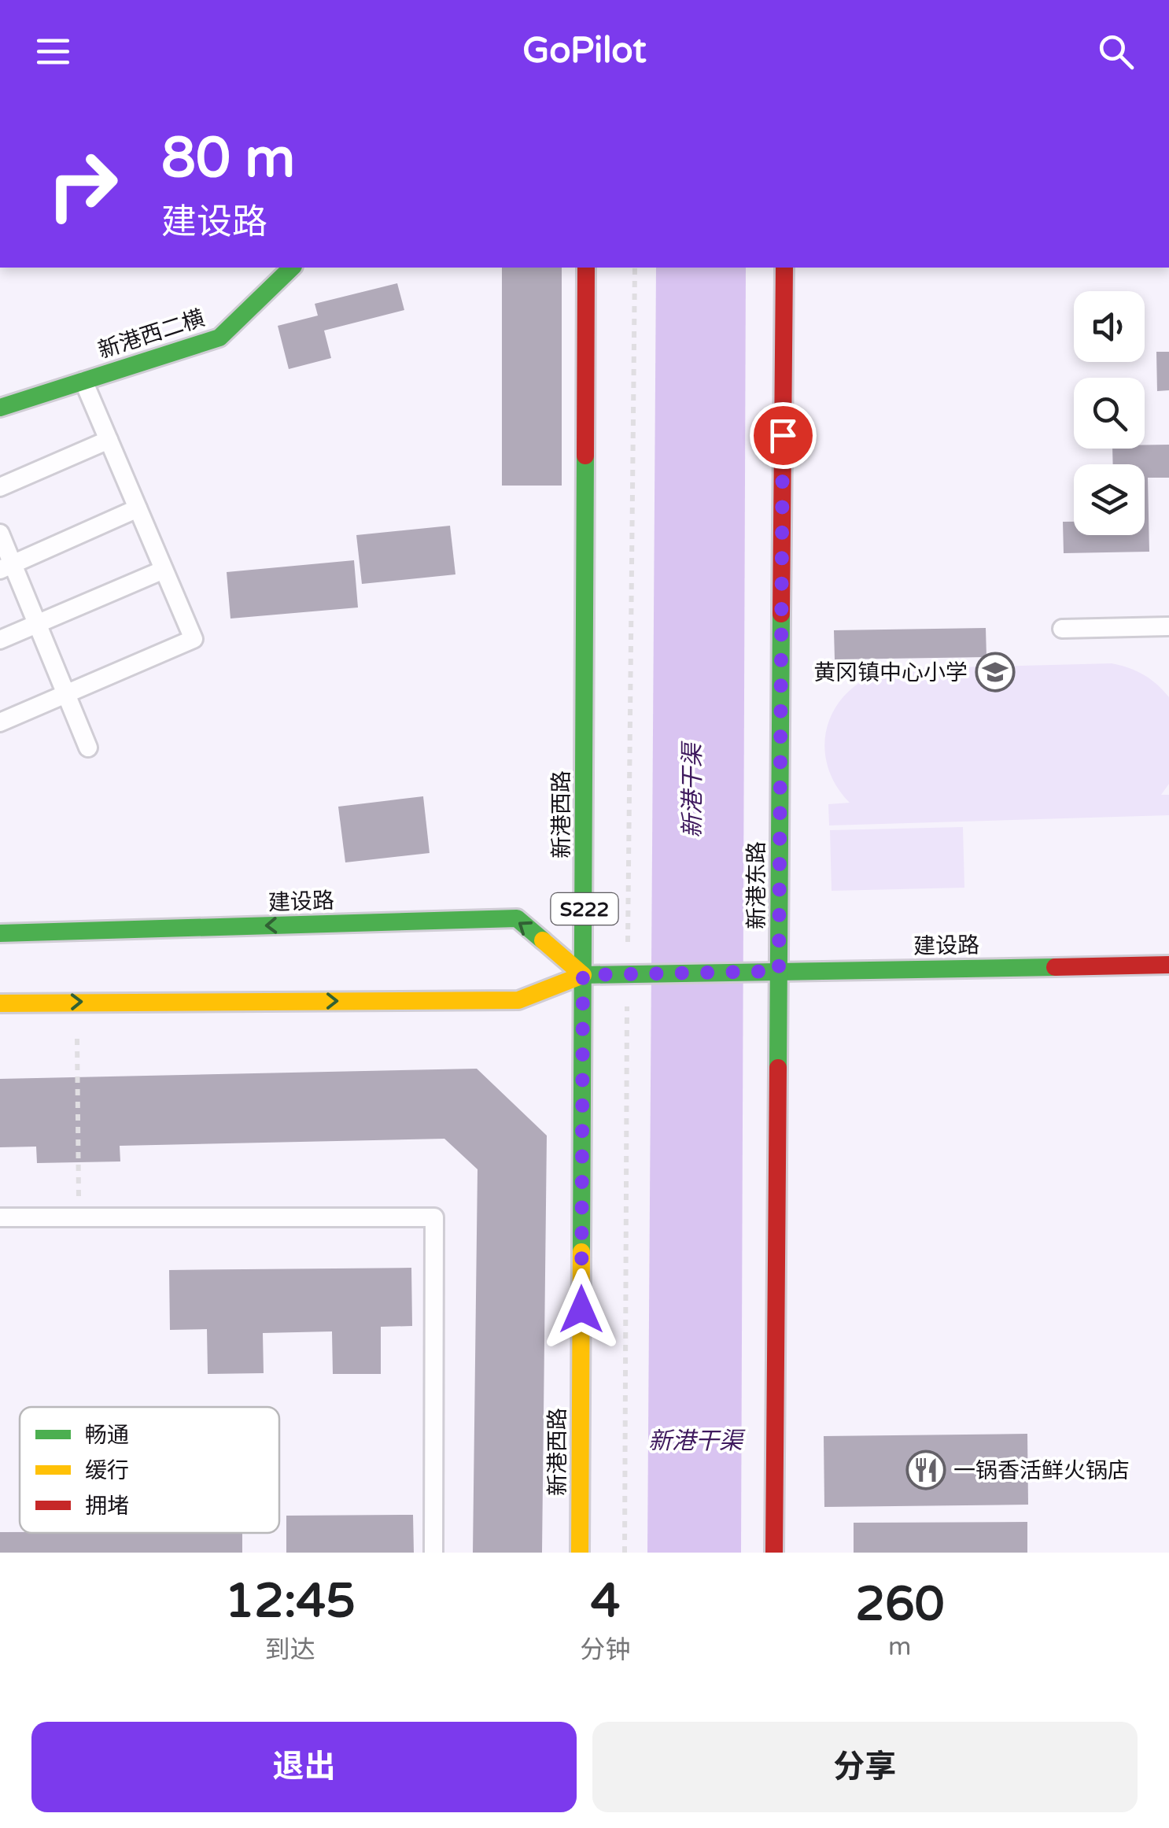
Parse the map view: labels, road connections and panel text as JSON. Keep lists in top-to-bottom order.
{
  "streets": {
    "main road": [
      "新港西二横",
      "新港西路",
      "新港东路",
      "建设路",
      "S222"
    ]
  },
  "crossings": [
    ["新港西路", "建设路"],
    ["新港东路", "建设路"]
  ],
  "water": ["新港干渠"],
  "places": {
    "school or university": ["黄冈镇中心小学"],
    "restaurant": ["一锅香活鲜火锅店"]
  },
  "legend": ["畅通", "缓行", "拥堵"],
  "page": {
    "header": "GoPilot",
    "turn": ["80 m", "建设路"],
    "eta": [
      "12:45",
      "到达",
      "4",
      "分钟",
      "260",
      "m"
    ],
    "buttons": ["退出", "分享"]
  }
}
